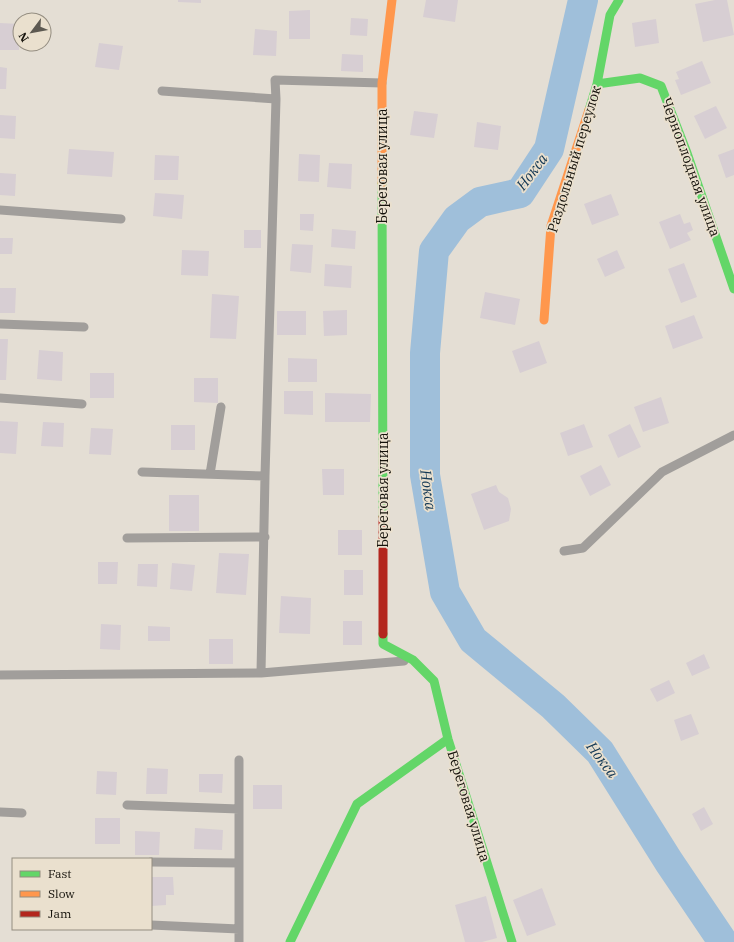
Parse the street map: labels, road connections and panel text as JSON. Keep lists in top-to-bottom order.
{
  "streets": {
    "street": ["Раздольный переулок", "Береговая улица", "Черноплодная улица"]
  },
  "crossings": [
    ["Раздольный переулок", "Черноплодная улица"]
  ],
  "water": ["Нокса"],
  "legend": ["Fast", "Slow", "Jam"],
  "north": "bottom left"
}
